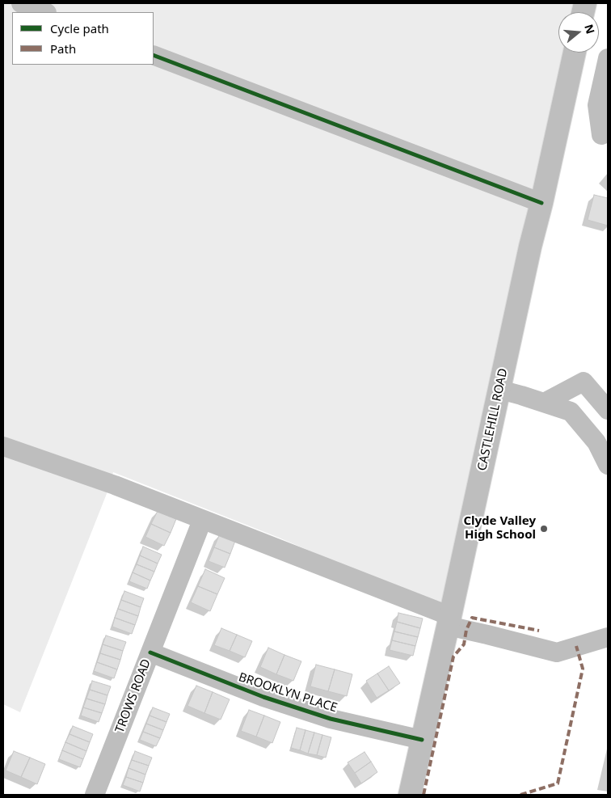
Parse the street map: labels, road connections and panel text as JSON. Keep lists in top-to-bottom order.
{
  "streets": {
    "main road": ["CASTLEHILL ROAD"],
    "street": ["BROOKLYN PLACE", "TROWS ROAD"]
  },
  "crossings": [
    ["CASTLEHILL ROAD", "BROOKLYN PLACE"],
    ["BROOKLYN PLACE", "TROWS ROAD"]
  ],
  "places": ["Clyde Valley High School"],
  "legend": ["Cycle path", "Path"],
  "north": "right"
}
